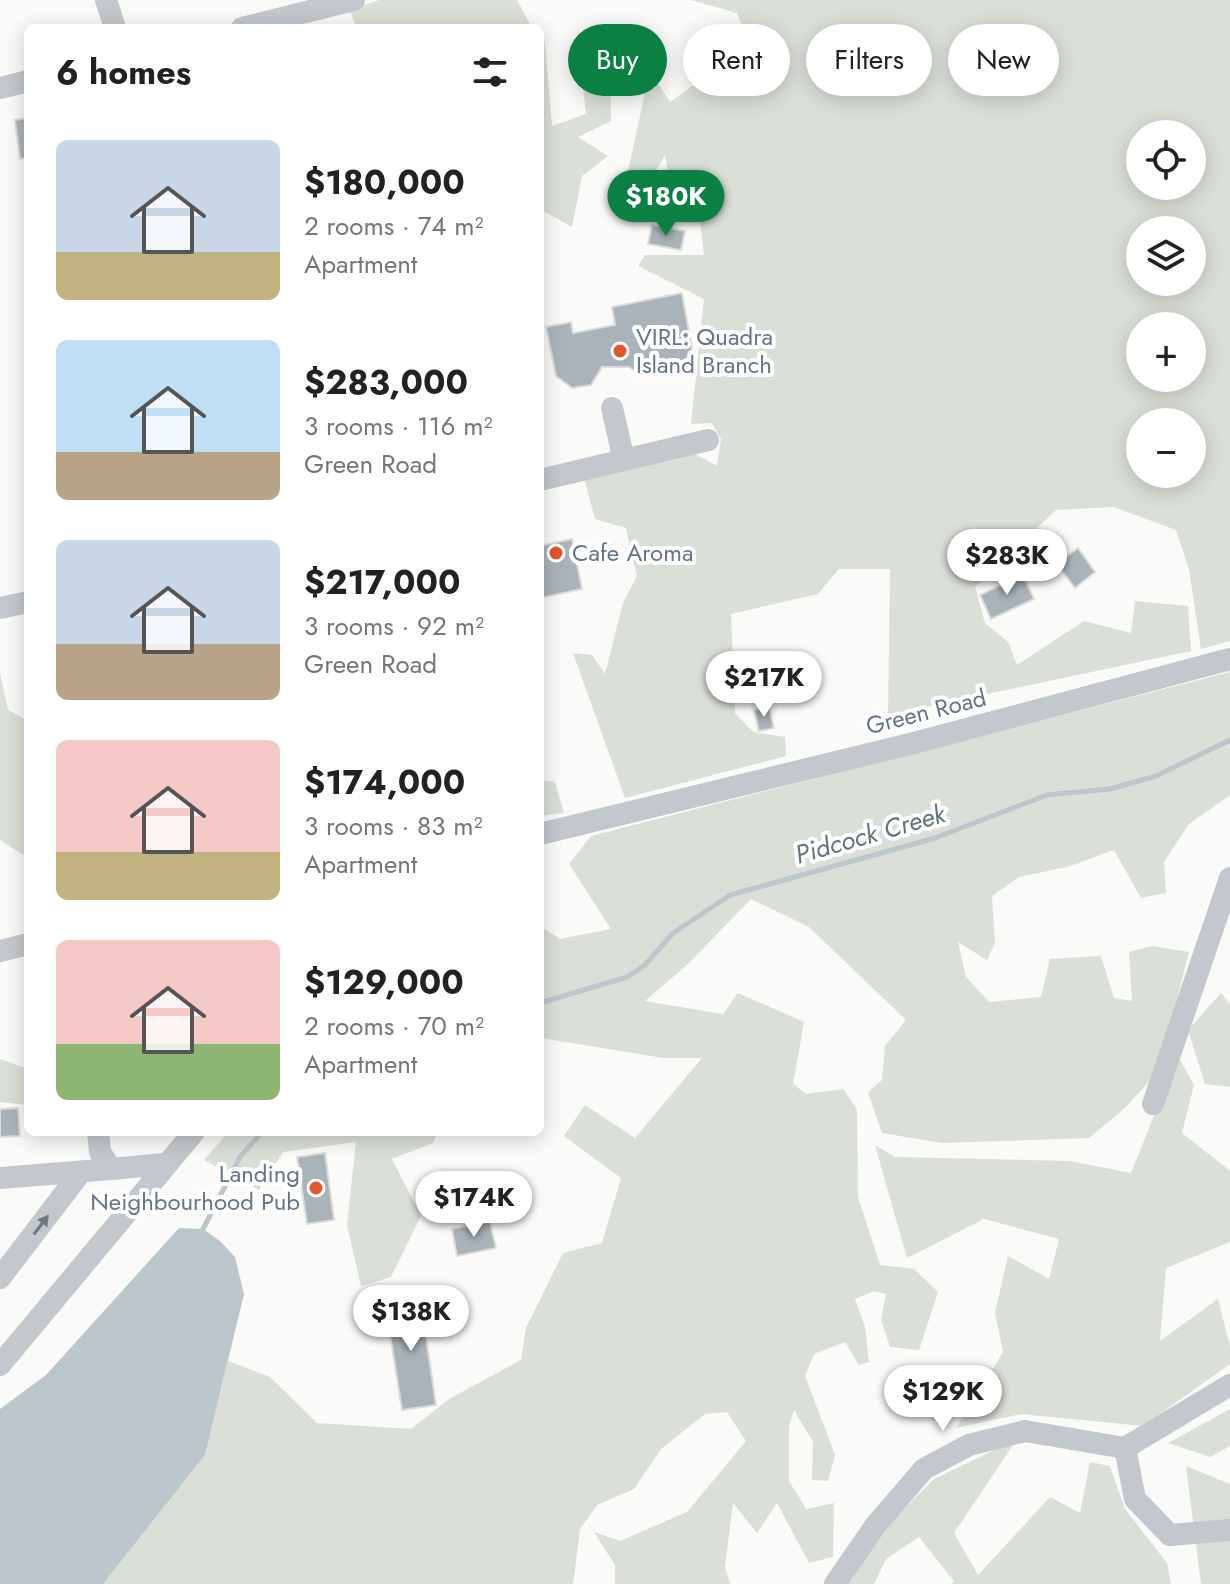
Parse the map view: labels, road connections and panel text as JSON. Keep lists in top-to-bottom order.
{
  "streets": {
    "street": ["Green Road"]
  },
  "water": ["Pidcock Creek"],
  "places": ["VIRL: Quadra Island Branch", "Cafe Aroma", "Landing Neighbourhood Pub"],
  "page": {
    "chip": [
      "Buy",
      "Rent",
      "Filters",
      "New"
    ],
    "heading": "6 homes",
    "map_buttons": ["+", "−"],
    "list": [
      {
        "name": "$180,000",
        "note": "2 rooms · 74 m² · Apartment"
      },
      {
        "name": "$283,000",
        "note": "3 rooms · 116 m² · Green Road"
      },
      {
        "name": "$217,000",
        "note": "3 rooms · 92 m² · Green Road"
      },
      {
        "name": "$174,000",
        "note": "3 rooms · 83 m² · Apartment"
      },
      {
        "name": "$129,000",
        "note": "2 rooms · 70 m² · Apartment"
      }
    ],
    "price": [
      "$180K",
      "$283K",
      "$217K",
      "$174K",
      "$138K",
      "$129K"
    ]
  }
}
